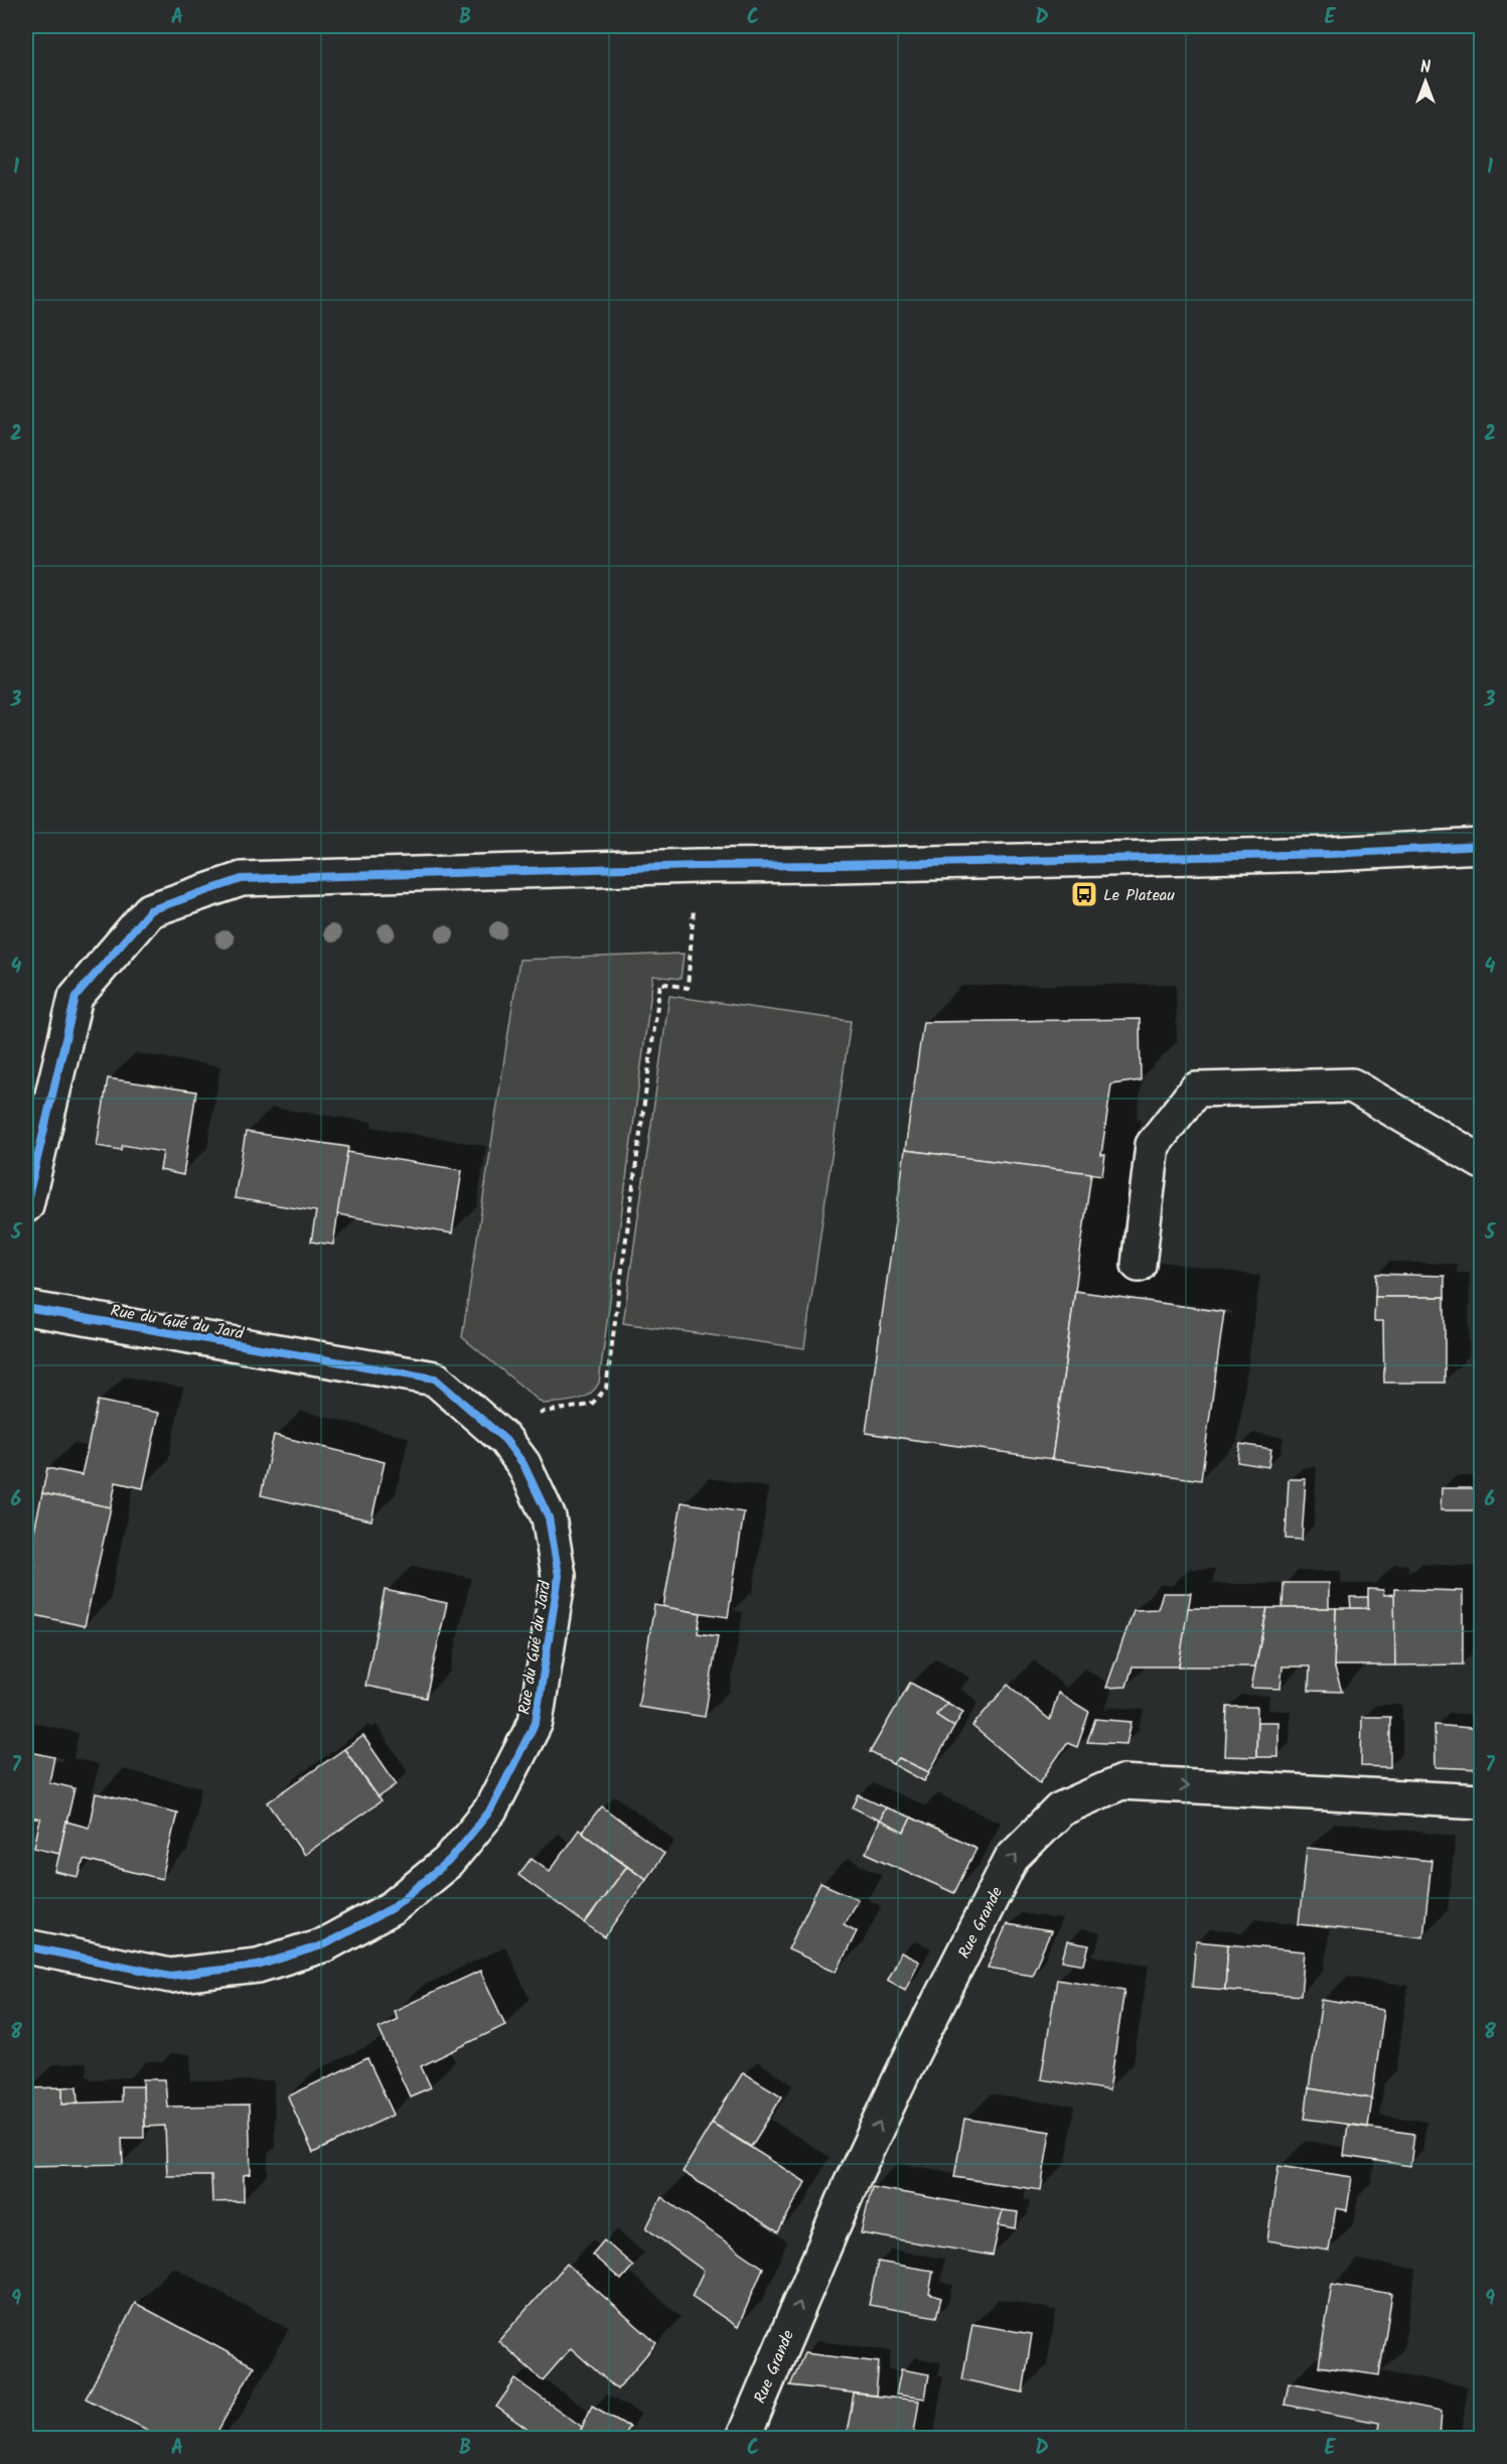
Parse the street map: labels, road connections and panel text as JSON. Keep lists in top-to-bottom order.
{
  "streets": {
    "street": ["Rue du Gué du Jard", "Rue Grande"]
  },
  "one_way": ["Rue Grande"],
  "places": {
    "bus stop": ["Le Plateau"]
  },
  "north": "top",
  "grid": {
    "columns": [
      "A",
      "B",
      "C",
      "D",
      "E"
    ],
    "rows": [
      "1",
      "2",
      "3",
      "4",
      "5",
      "6",
      "7",
      "8",
      "9"
    ]
  }
}
